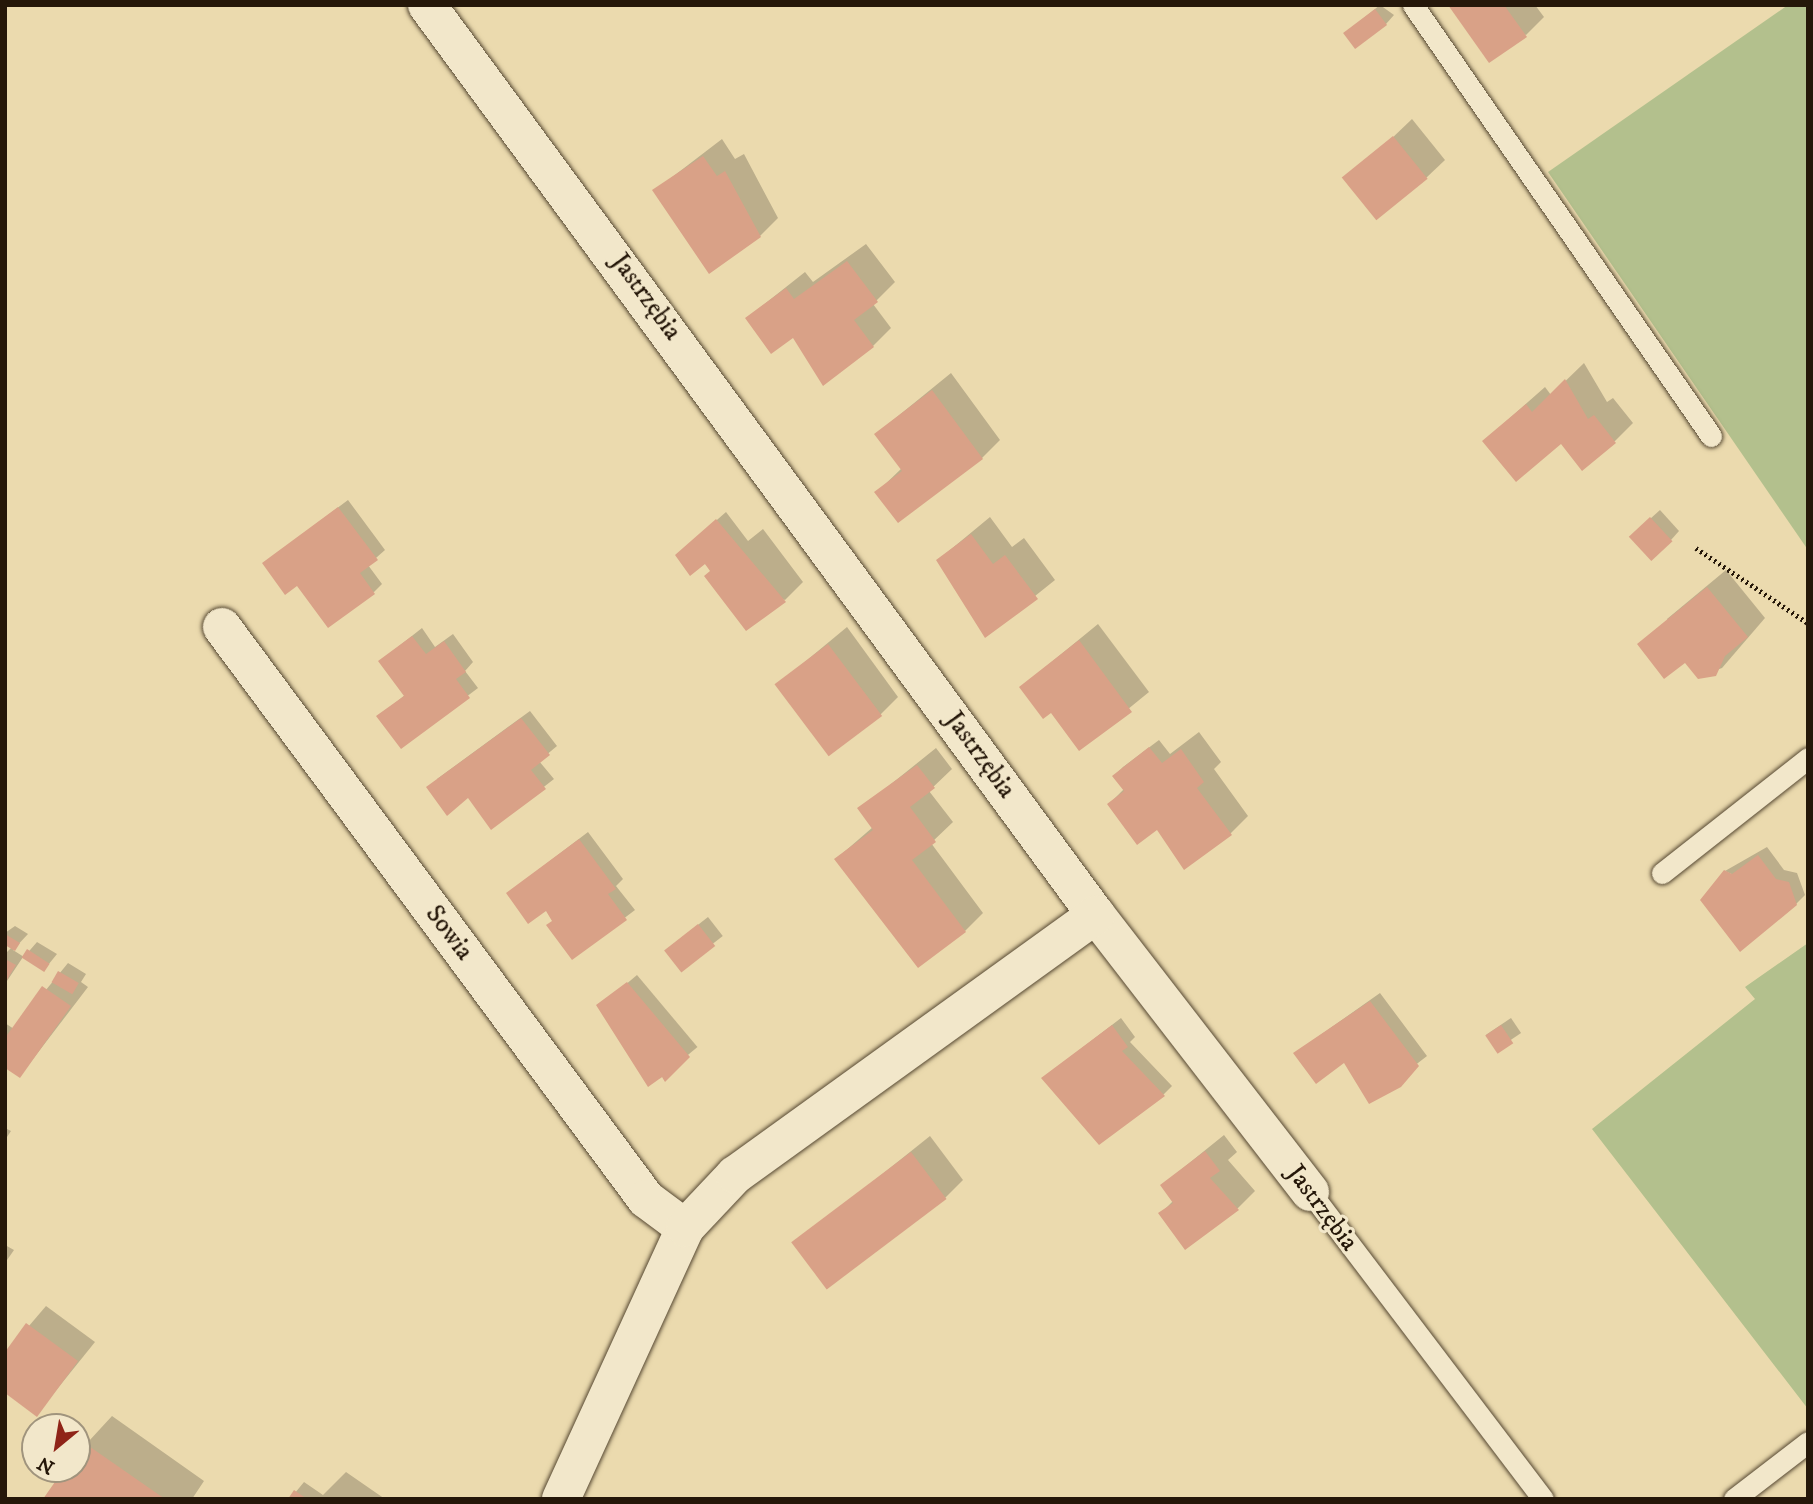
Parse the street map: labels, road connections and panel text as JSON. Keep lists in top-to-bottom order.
{
  "streets": {
    "street": ["Jastrzębia", "Sowia"]
  },
  "north": "bottom left"
}
